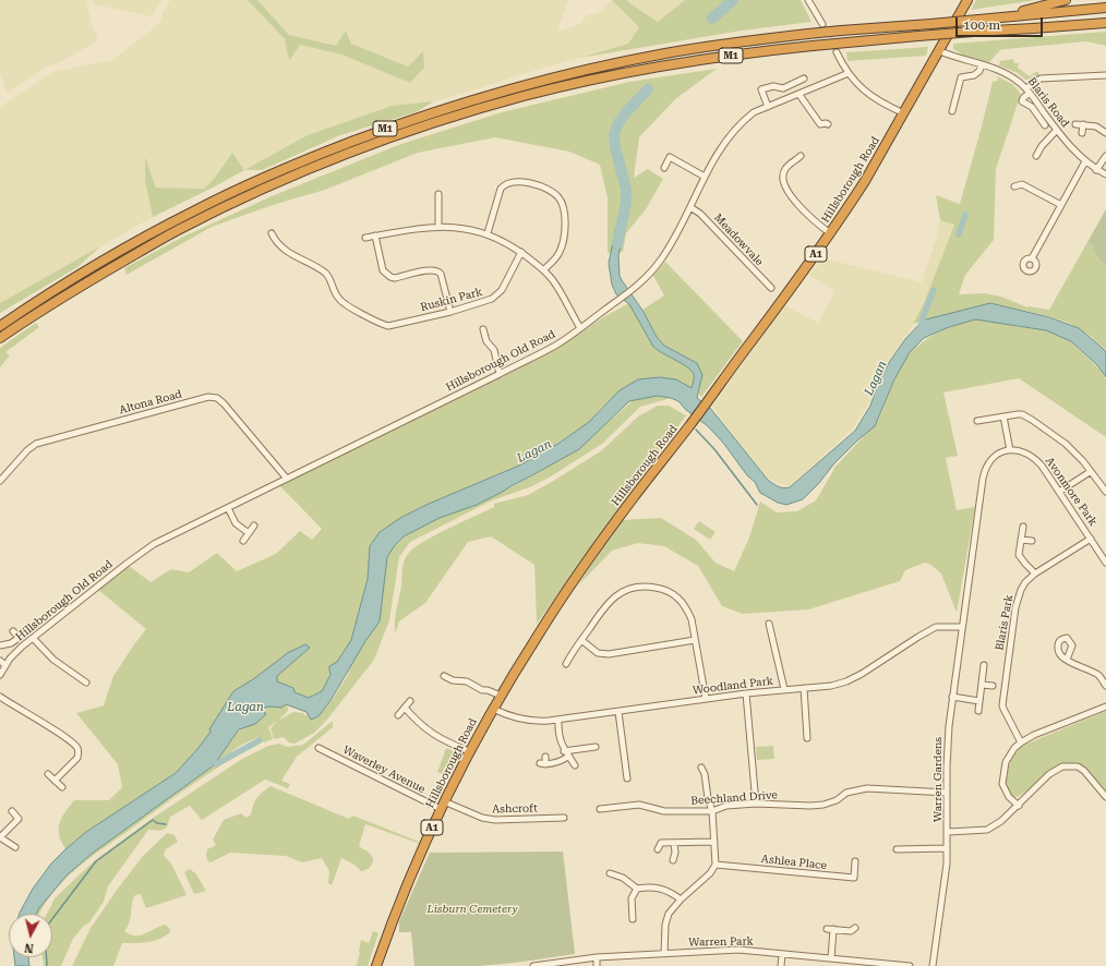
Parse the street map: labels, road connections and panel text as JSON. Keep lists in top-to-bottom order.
{
  "streets": {
    "highway": ["M1", "Hillsborough Road", "A1"],
    "street": [
      "Blaris Road",
      "Meadowvale",
      "Ruskin Park",
      "Hillsborough Old Road",
      "Altona Road",
      "Avonmore Park",
      "Blaris Park",
      "Woodland Park",
      "Waverley Avenue",
      "Warren Gardens",
      "Beechland Drive",
      "Ashcroft",
      "Ashlea Place",
      "Warren Park"
    ]
  },
  "crossings": [
    ["Blaris Road", "Hillsborough Road"],
    ["Hillsborough Road", "Woodland Park"],
    ["Hillsborough Road", "Waverley Avenue"],
    ["Hillsborough Road", "Ashcroft"],
    ["Meadowvale", "Hillsborough Old Road"],
    ["Hillsborough Old Road", "Altona Road"],
    ["Avonmore Park", "Blaris Park"],
    ["Avonmore Park", "Warren Gardens"],
    ["Woodland Park", "Warren Gardens"],
    ["Waverley Avenue", "Ashcroft"],
    ["Warren Gardens", "Beechland Drive"]
  ],
  "water": ["Lagan"],
  "parks": ["Lisburn Cemetery"],
  "scale_bar": "100 m",
  "north": "bottom"
}
